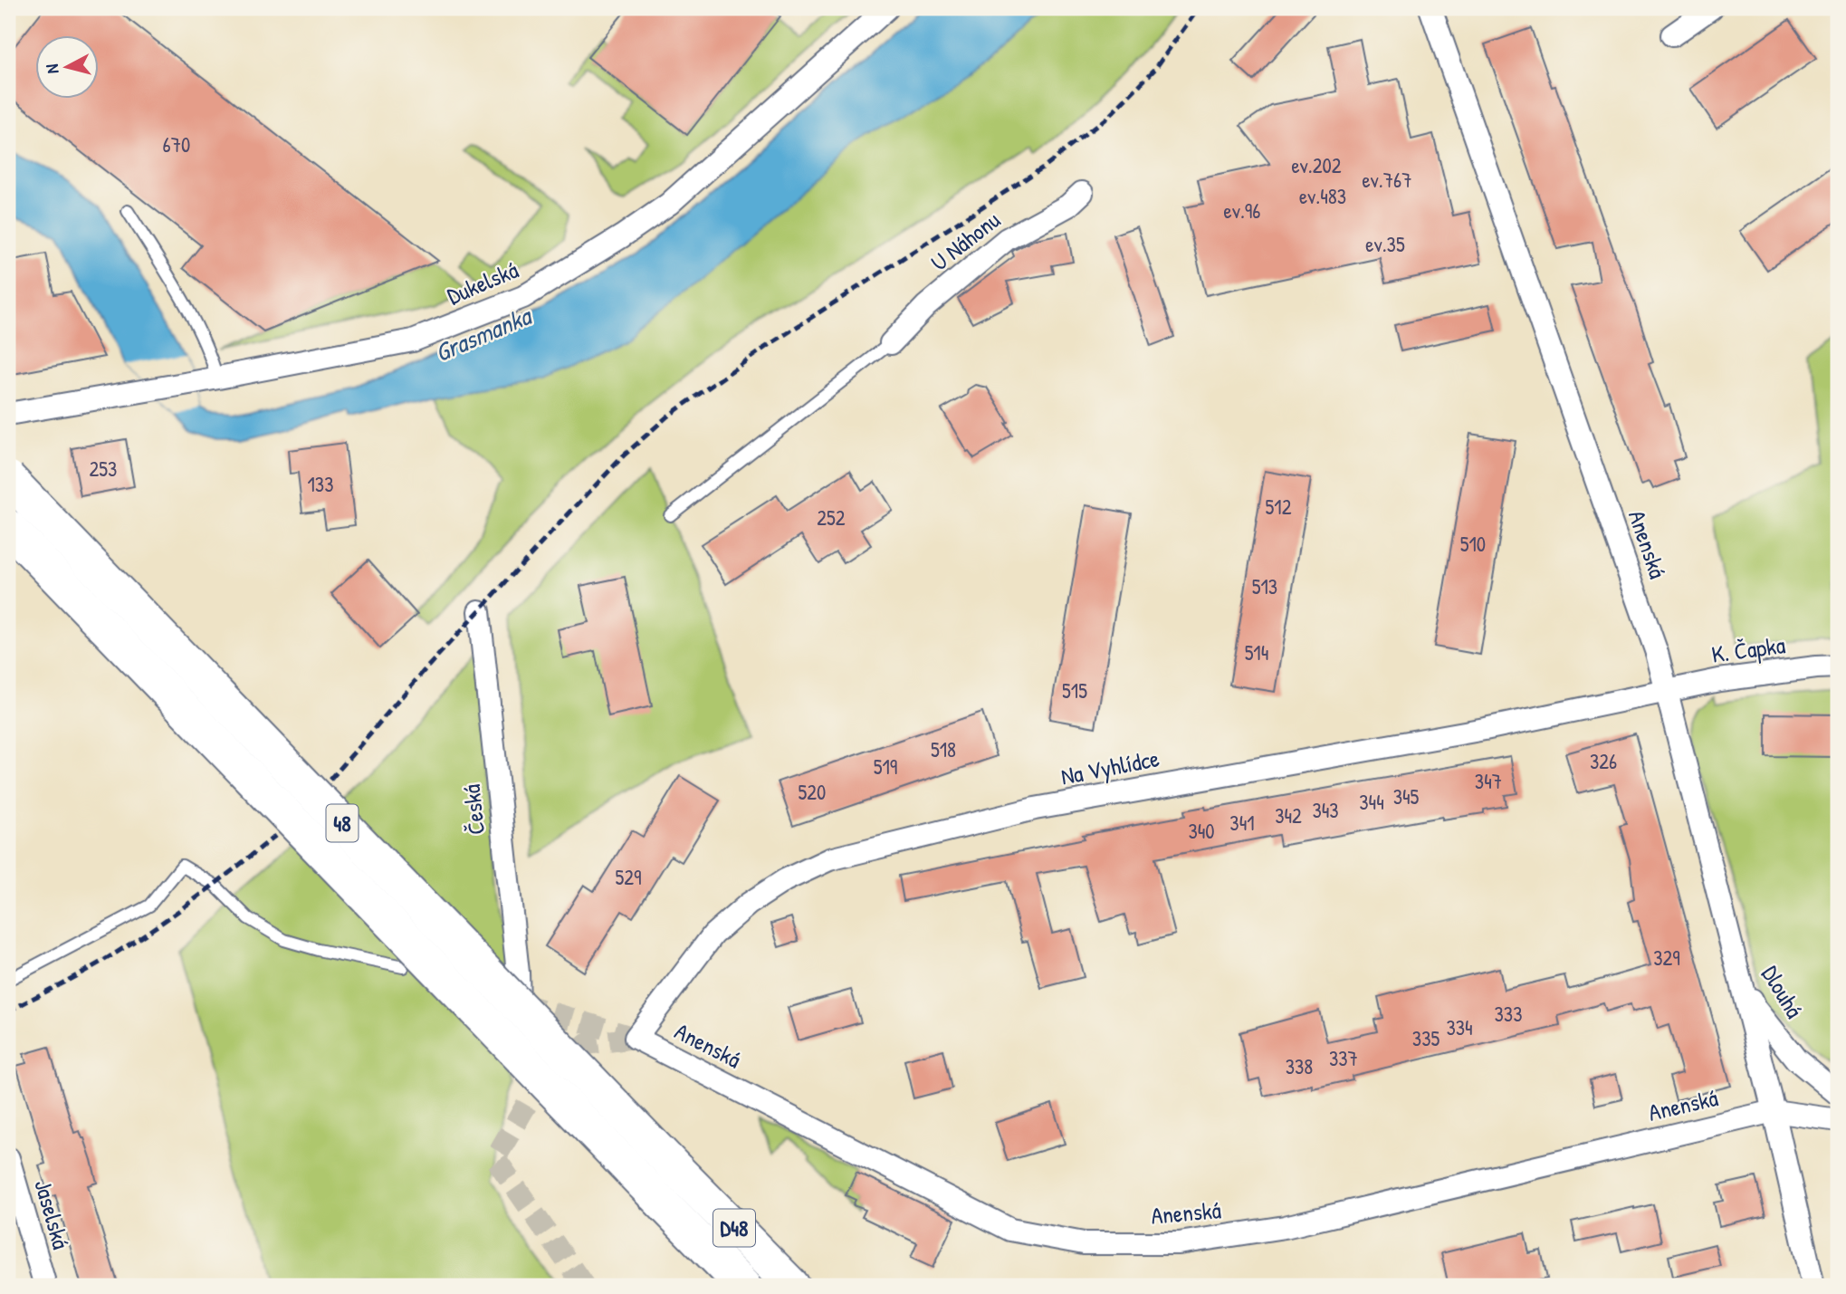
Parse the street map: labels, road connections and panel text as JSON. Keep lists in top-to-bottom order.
{
  "streets": {
    "highway": ["48", "D48"],
    "street": [
      "U Náhonu",
      "Dukelská",
      "Anenská",
      "K. Čapka",
      "Na Vyhlídce",
      "Česká",
      "Dlouhá",
      "Jaselská"
    ]
  },
  "crossings": [
    ["Anenská", "K. Čapka"],
    ["Anenská", "Na Vyhlídce"],
    ["Anenská", "Dlouhá"],
    ["K. Čapka", "Na Vyhlídce"],
    ["48", "D48"]
  ],
  "water": ["Grasmanka"],
  "house_numbers": [
    "670",
    "ev.202",
    "ev.767",
    "ev.483",
    "ev.96",
    "ev.35",
    "253",
    "133",
    "512",
    "252",
    "510",
    "513",
    "514",
    "515",
    "518",
    "326",
    "519",
    "347",
    "520",
    "345",
    "344",
    "343",
    "342",
    "341",
    "340",
    "529",
    "329",
    "333",
    "334",
    "335",
    "337",
    "338"
  ],
  "north": "left"
}
